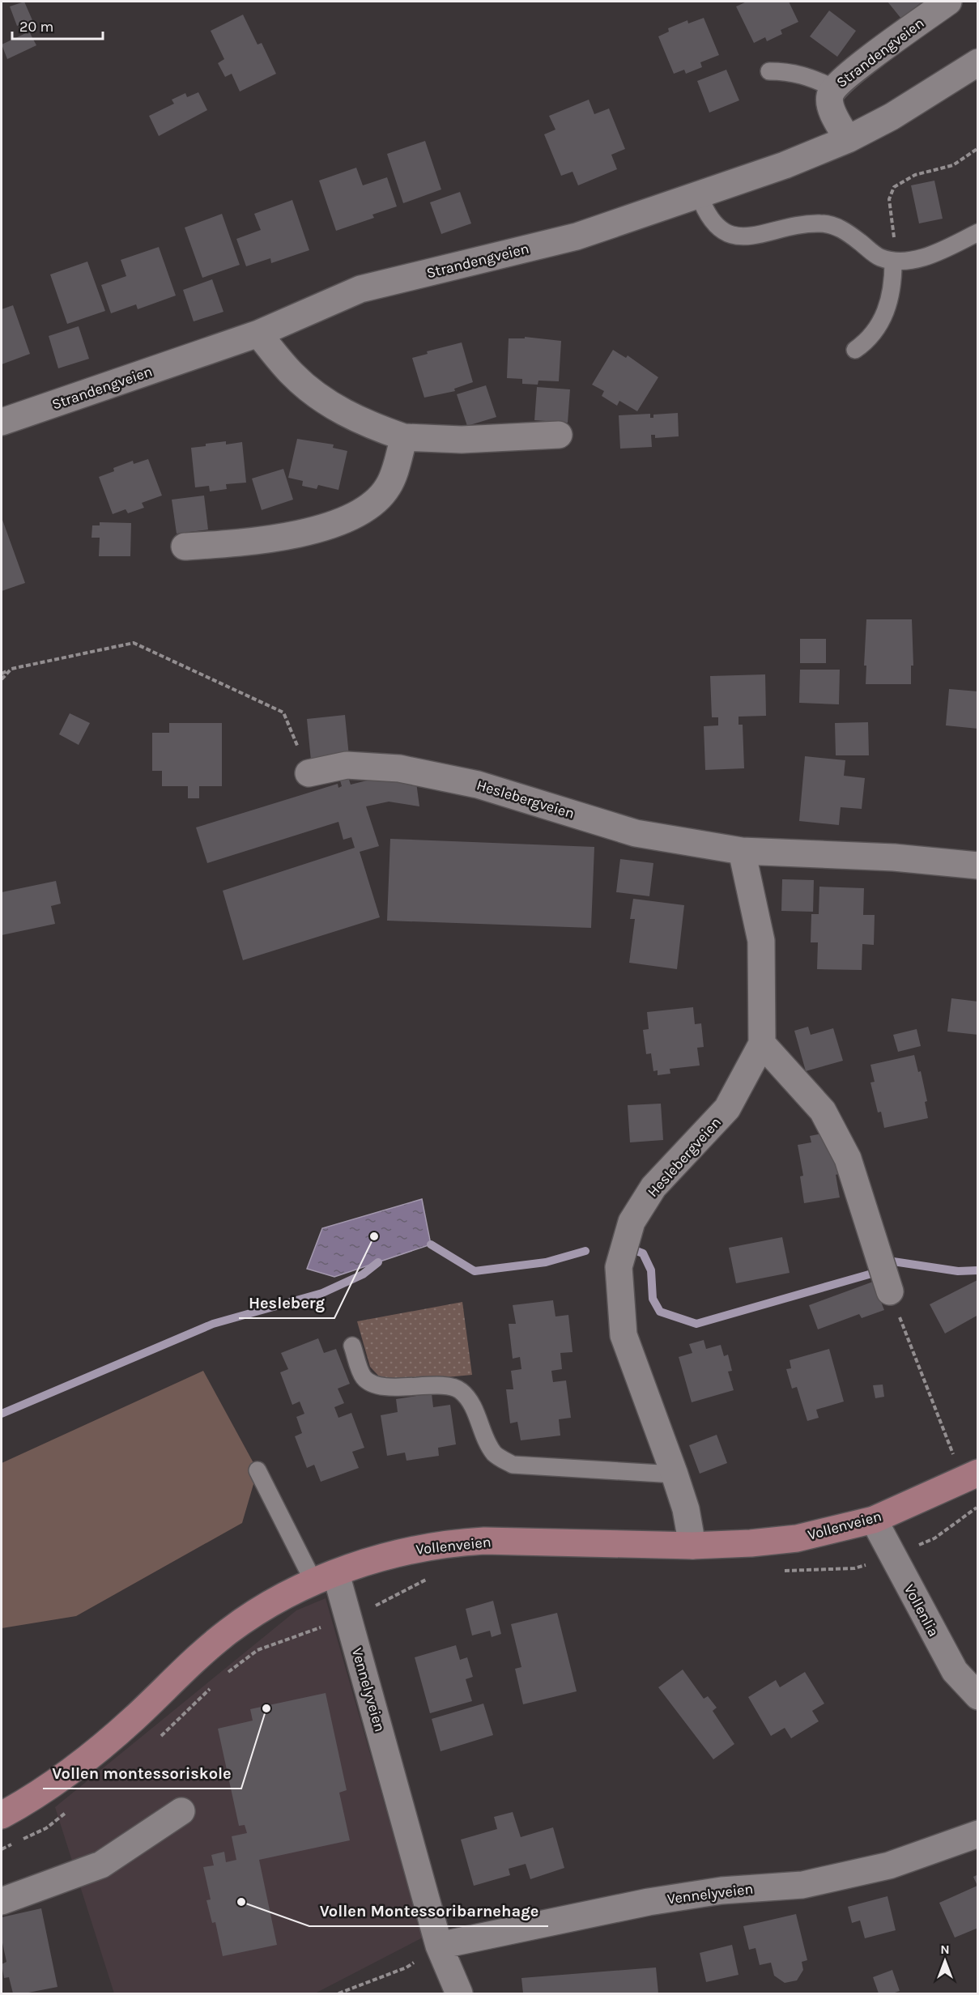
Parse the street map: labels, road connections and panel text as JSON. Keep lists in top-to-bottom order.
{
  "streets": {
    "main road": ["Vollenveien"],
    "street": [
      "Strandengveien",
      "Heslebergveien",
      "Vollenlia",
      "Vennelyveien"
    ]
  },
  "crossings": [
    ["Heslebergveien", "Vollenveien"],
    ["Vollenveien", "Vollenlia"],
    ["Vollenveien", "Vennelyveien"]
  ],
  "places": ["Hesleberg", "Vollen montessoriskole", "Vollen Montessoribarnehage"],
  "scale_bar": "20 m",
  "north": "top"
}
